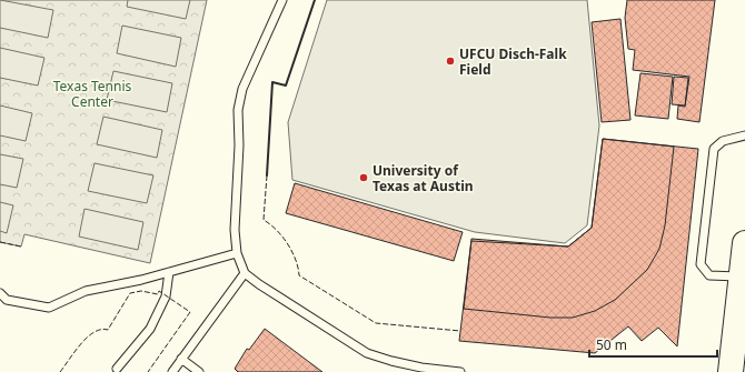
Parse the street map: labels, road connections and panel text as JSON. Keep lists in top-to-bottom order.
{
  "parks": ["Texas Tennis Center"],
  "places": ["UFCU Disch-Falk Field", "University of Texas at Austin"],
  "scale_bar": "50 m"
}
